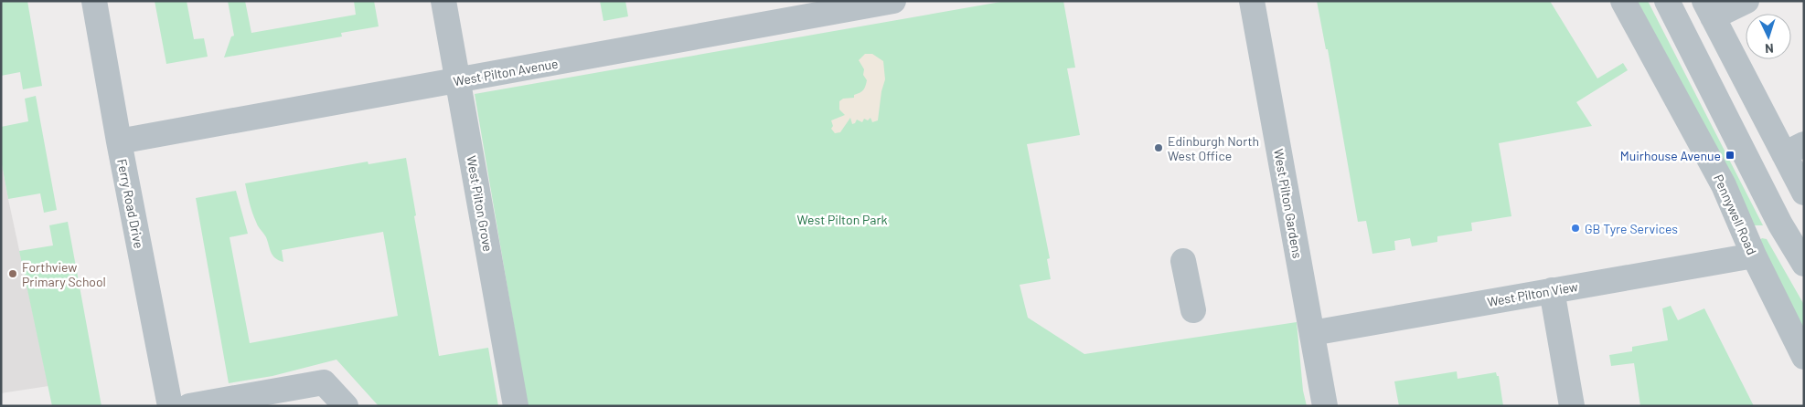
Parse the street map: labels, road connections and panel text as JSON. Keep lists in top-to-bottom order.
{
  "streets": {
    "street": [
      "West Pilton Avenue",
      "Ferry Road Drive",
      "West Pilton Grove",
      "West Pilton Gardens",
      "Pennywell Road",
      "West Pilton View"
    ]
  },
  "crossings": [
    ["West Pilton Avenue", "Ferry Road Drive"],
    ["West Pilton Avenue", "West Pilton Grove"],
    ["West Pilton Gardens", "West Pilton View"],
    ["Pennywell Road", "West Pilton View"]
  ],
  "parks": ["West Pilton Park"],
  "places": {
    "other": ["Edinburgh North West Office", "GB Tyre Services", "Forthview Primary School"],
    "transit": ["Muirhouse Avenue"]
  },
  "north": "bottom"
}
